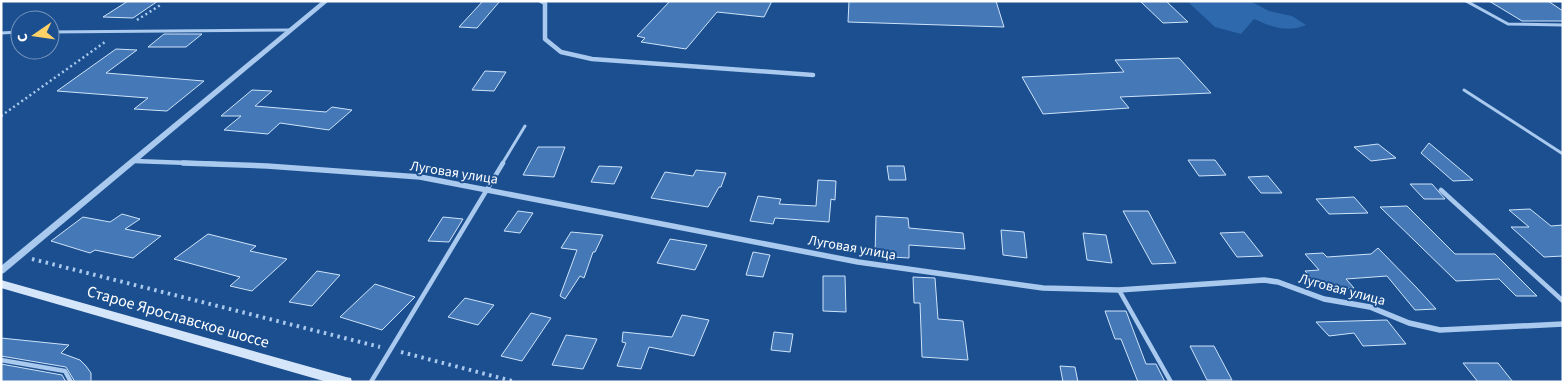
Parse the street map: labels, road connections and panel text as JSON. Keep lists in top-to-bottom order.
{
  "streets": {
    "main road": ["Старое Ярославское шоссе"],
    "street": ["Луговая улица"]
  },
  "north": "left"
}
